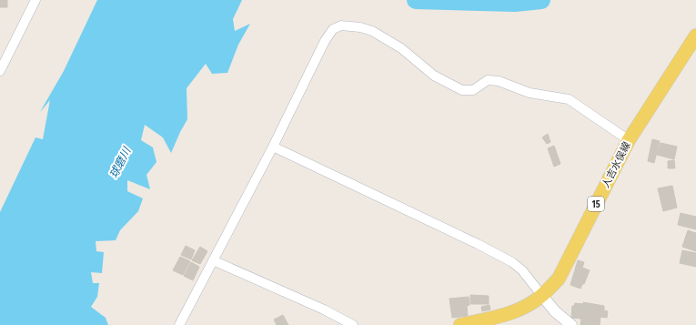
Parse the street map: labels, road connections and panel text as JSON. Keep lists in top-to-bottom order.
{
  "streets": {
    "main road": ["人吉水俣線", "15"]
  },
  "water": ["球磨川"]
}
